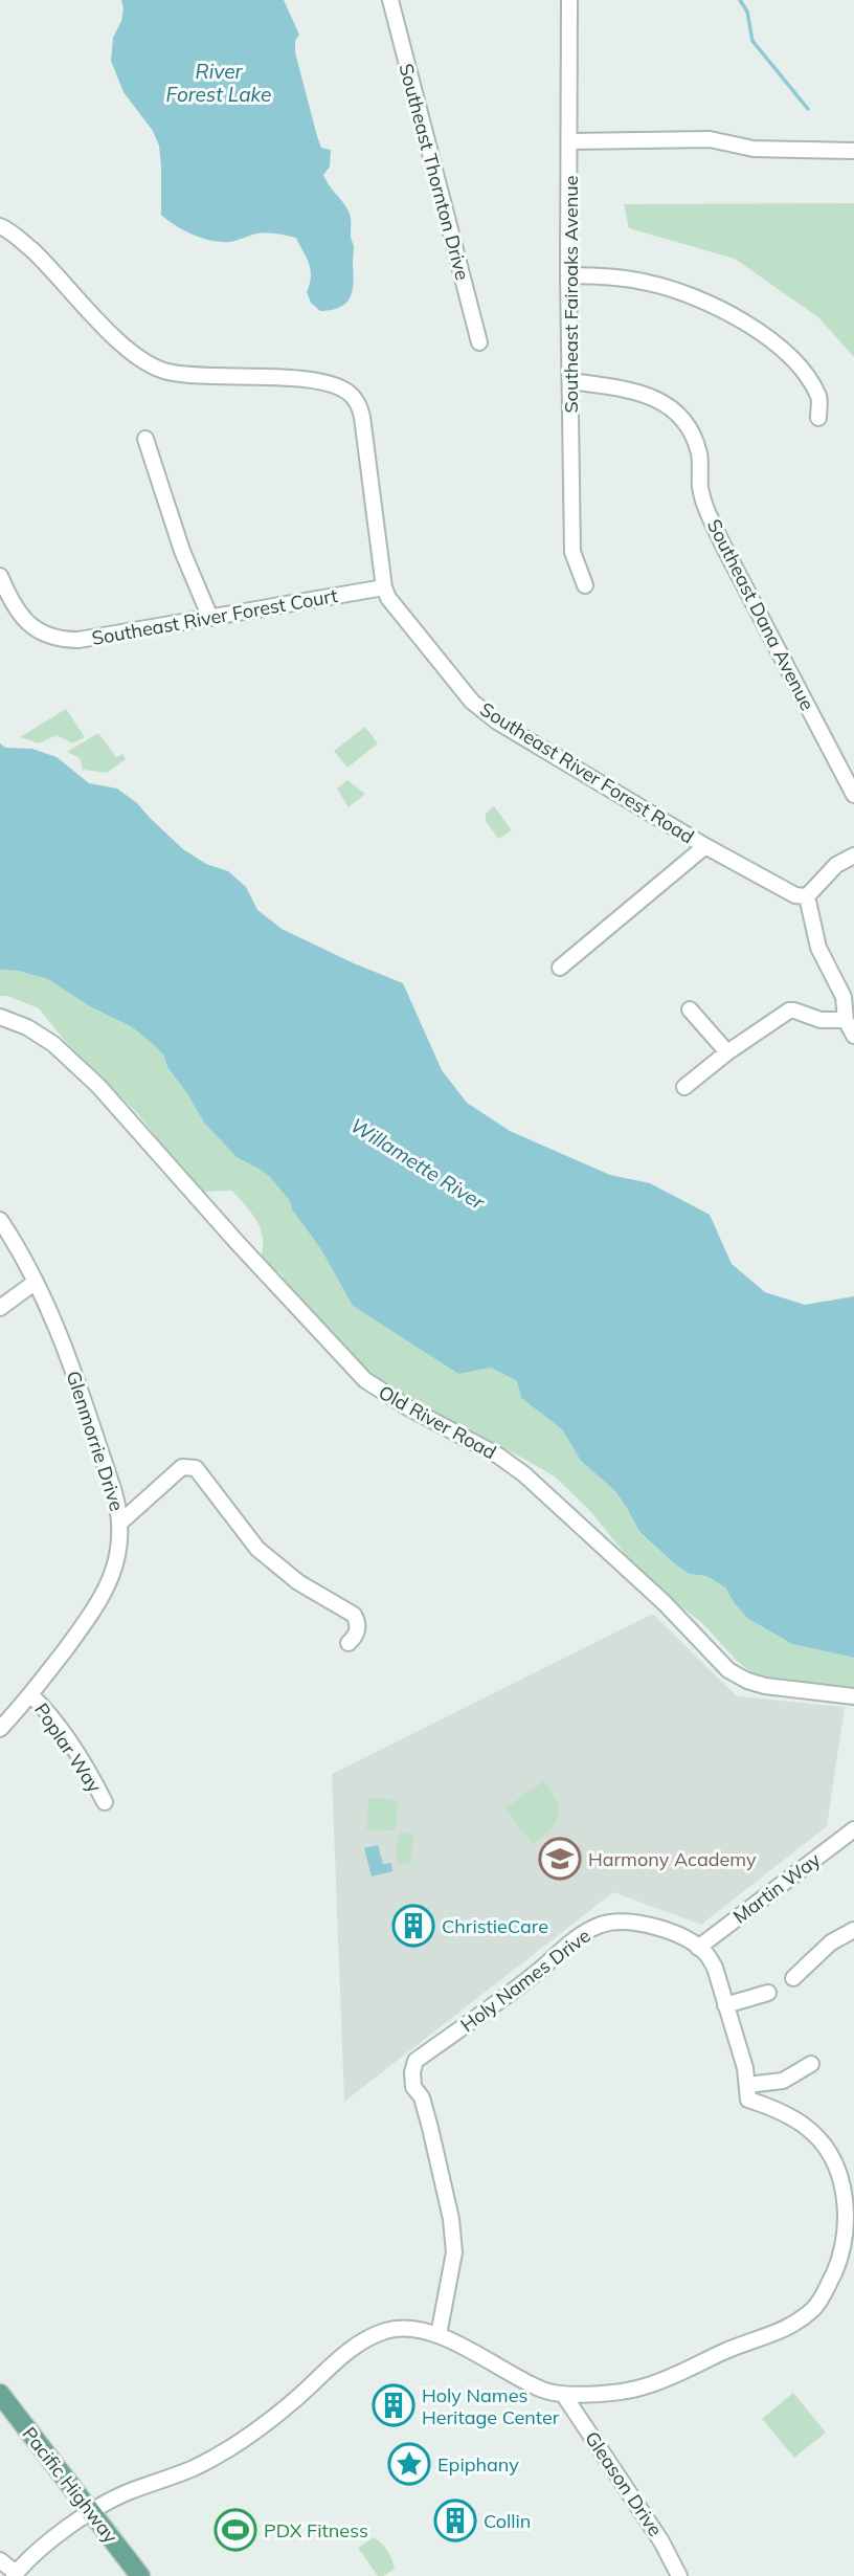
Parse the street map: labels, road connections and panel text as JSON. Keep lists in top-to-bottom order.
{
  "streets": {
    "main road": ["Pacific Highway"],
    "street": [
      "Southeast Thornton Drive",
      "Southeast Fairoaks Avenue",
      "Southeast Dana Avenue",
      "Southeast River Forest Court",
      "Southeast River Forest Road",
      "Old River Road",
      "Glenmorrie Drive",
      "Poplar Way",
      "Martin Way",
      "Holy Names Drive",
      "Gleason Drive"
    ]
  },
  "crossings": [
    ["Southeast Fairoaks Avenue", "Southeast Dana Avenue"],
    ["Southeast River Forest Court", "Southeast River Forest Road"],
    ["Glenmorrie Drive", "Poplar Way"],
    ["Martin Way", "Holy Names Drive"]
  ],
  "water": ["River Forest Lake", "Willamette River"],
  "places": {
    "school or university": ["Harmony Academy"],
    "building": ["ChristieCare", "Holy Names Heritage Center", "Collin"],
    "place": ["Epiphany"],
    "sports": ["PDX Fitness"]
  }
}
